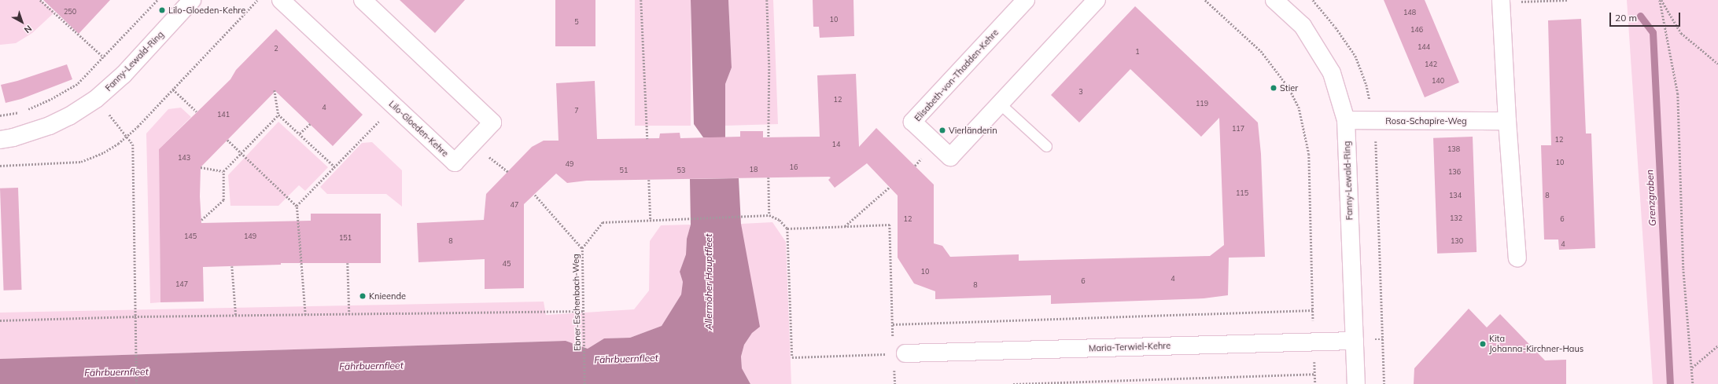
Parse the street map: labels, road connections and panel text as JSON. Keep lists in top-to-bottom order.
{
  "streets": {
    "street": [
      "Fanny-Lewald-Ring",
      "Elisabeth-von-Thadden-Kehre",
      "Rosa-Schapire-Weg",
      "Lilo-Gloeden-Kehre",
      "Maria-Terwiel-Kehre"
    ],
    "path": ["Ebner-Eschenbach-Weg"]
  },
  "crossings": [
    ["Fanny-Lewald-Ring", "Rosa-Schapire-Weg"],
    ["Fanny-Lewald-Ring", "Maria-Terwiel-Kehre"]
  ],
  "water": ["Grenzgraben", "Allermöher Hauptfleet", "Fährbuernfleet"],
  "places": [
    "Lilo-Gloeden-Kehre",
    "Stier",
    "Vierländerin",
    "Knieende",
    "Kita Johanna-Kirchner-Haus"
  ],
  "house_numbers": [
    "250",
    "148",
    "10",
    "5",
    "146",
    "144",
    "2",
    "1",
    "142",
    "140",
    "3",
    "12",
    "119",
    "4",
    "7",
    "141",
    "117",
    "12",
    "14",
    "138",
    "143",
    "10",
    "49",
    "16",
    "18",
    "51",
    "53",
    "136",
    "115",
    "134",
    "8",
    "47",
    "132",
    "12",
    "6",
    "145",
    "149",
    "151",
    "8",
    "130",
    "4",
    "45",
    "10",
    "4",
    "6",
    "147",
    "8"
  ],
  "scale_bar": "20 m",
  "north": "bottom right"
}
